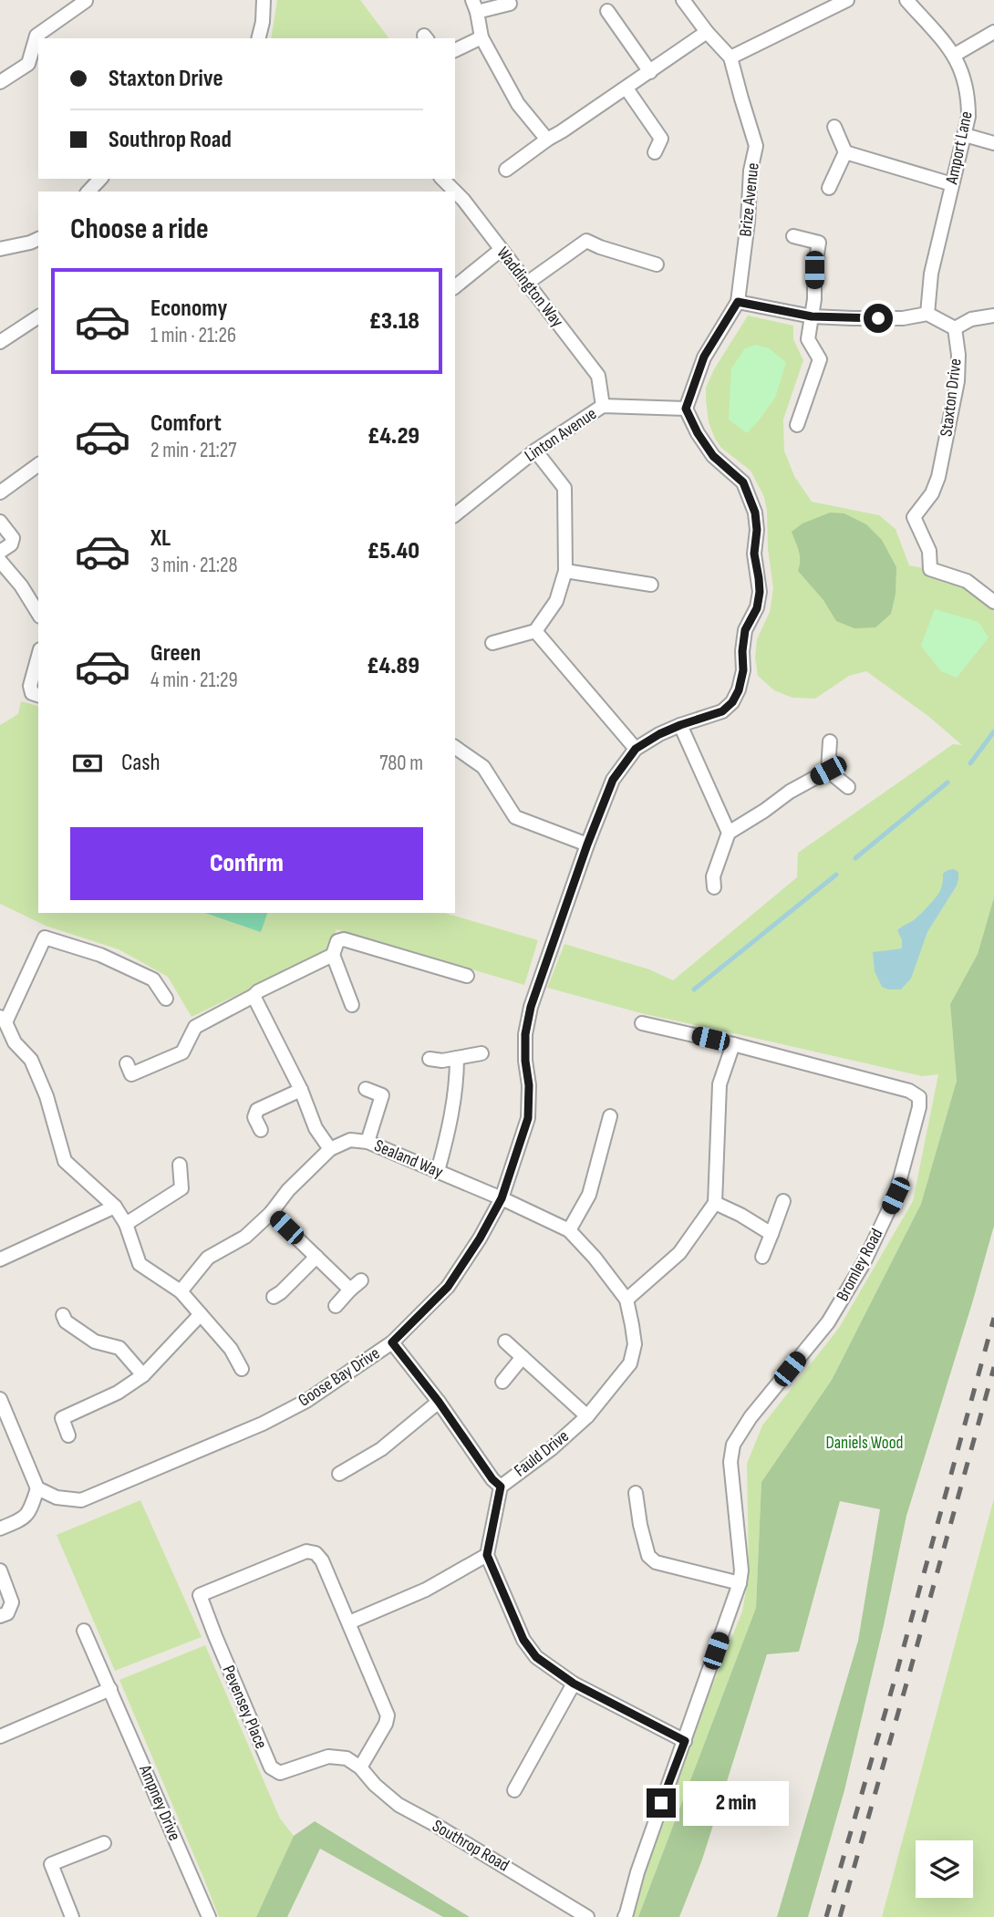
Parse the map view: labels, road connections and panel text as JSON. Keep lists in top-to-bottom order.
{
  "streets": {
    "street": [
      "Amport Lane",
      "Brize Avenue",
      "Waddington Way",
      "Staxton Drive",
      "Linton Avenue",
      "Sealand Way",
      "Bromley Road",
      "Goose Bay Drive",
      "Fauld Drive",
      "Pevensey Place",
      "Ampney Drive",
      "Southrop Road"
    ]
  },
  "crossings": [
    ["Brize Avenue", "Linton Avenue"],
    ["Brize Avenue", "Goose Bay Drive"],
    ["Waddington Way", "Linton Avenue"],
    ["Linton Avenue", "Goose Bay Drive"],
    ["Sealand Way", "Goose Bay Drive"],
    ["Sealand Way", "Fauld Drive"],
    ["Goose Bay Drive", "Fauld Drive"],
    ["Pevensey Place", "Southrop Road"]
  ],
  "parks": ["Daniels Wood"],
  "page": {
    "banner": ["Staxton Drive", "Southrop Road"],
    "heading": "Choose a ride",
    "list": [
      {
        "name": "Economy",
        "note": "1 min · 21:26",
        "value": "£3.18"
      },
      {
        "name": "Comfort",
        "note": "2 min · 21:27",
        "value": "£4.29"
      },
      {
        "name": "XL",
        "note": "3 min · 21:28",
        "value": "£5.40"
      },
      {
        "name": "Green",
        "note": "4 min · 21:29",
        "value": "£4.89"
      }
    ],
    "pay": ["Cash", "780 m"],
    "buttons": "Confirm",
    "bubble": "2 min"
  }
}
